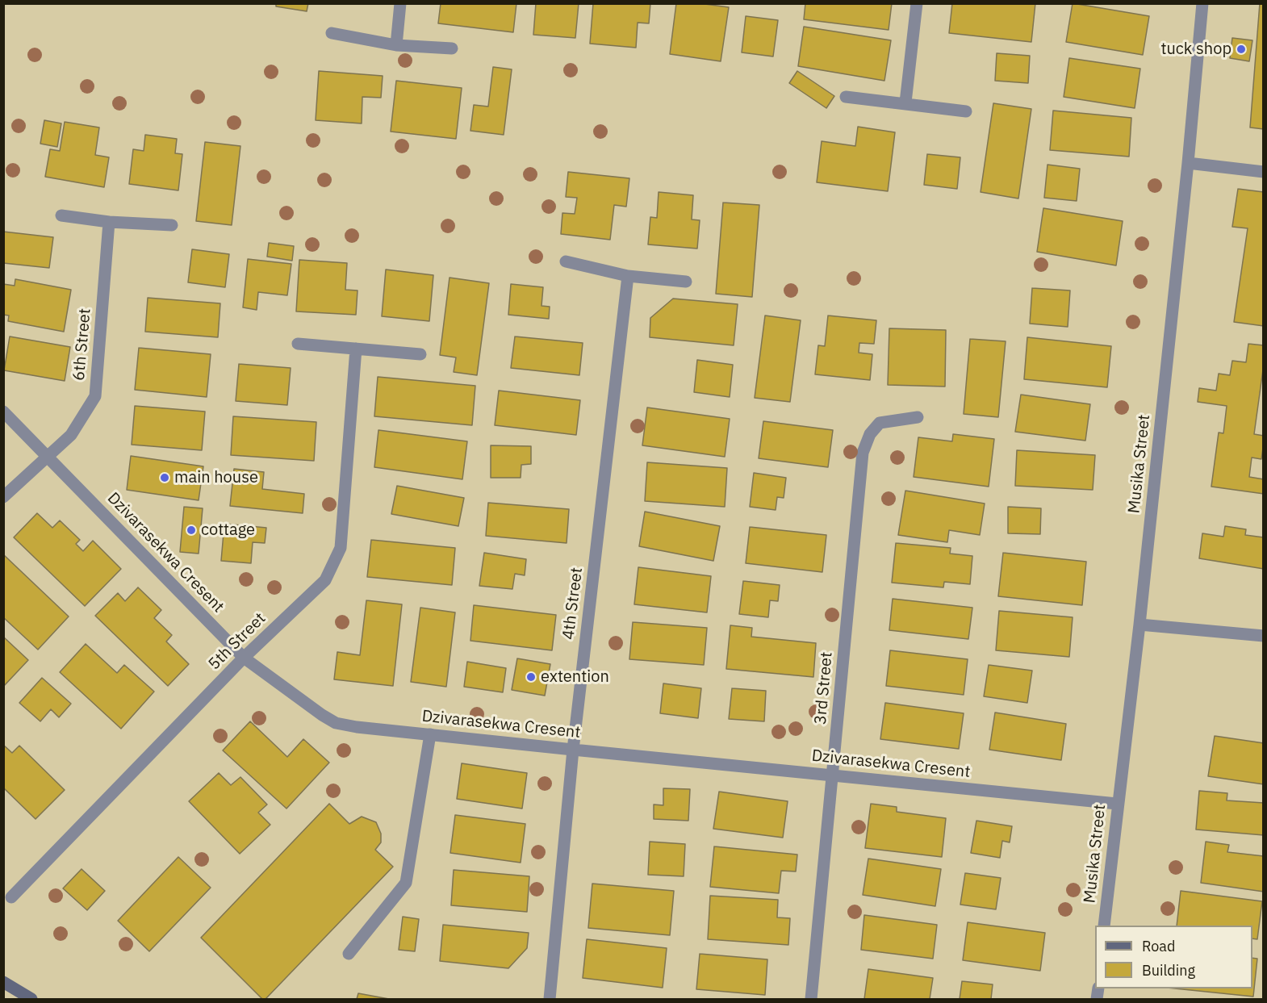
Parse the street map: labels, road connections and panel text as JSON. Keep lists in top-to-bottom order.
{
  "streets": {
    "street": [
      "6th Street",
      "Musika Street",
      "Dzivarasekwa Cresent",
      "4th Street",
      "5th Street",
      "3rd Street"
    ]
  },
  "crossings": [
    ["6th Street", "Dzivarasekwa Cresent"],
    ["Musika Street", "Dzivarasekwa Cresent"],
    ["Dzivarasekwa Cresent", "4th Street"],
    ["Dzivarasekwa Cresent", "5th Street"],
    ["Dzivarasekwa Cresent", "3rd Street"]
  ],
  "places": [
    "tuck shop",
    "main house",
    "cottage",
    "extention"
  ],
  "legend": ["Road", "Building"]
}
